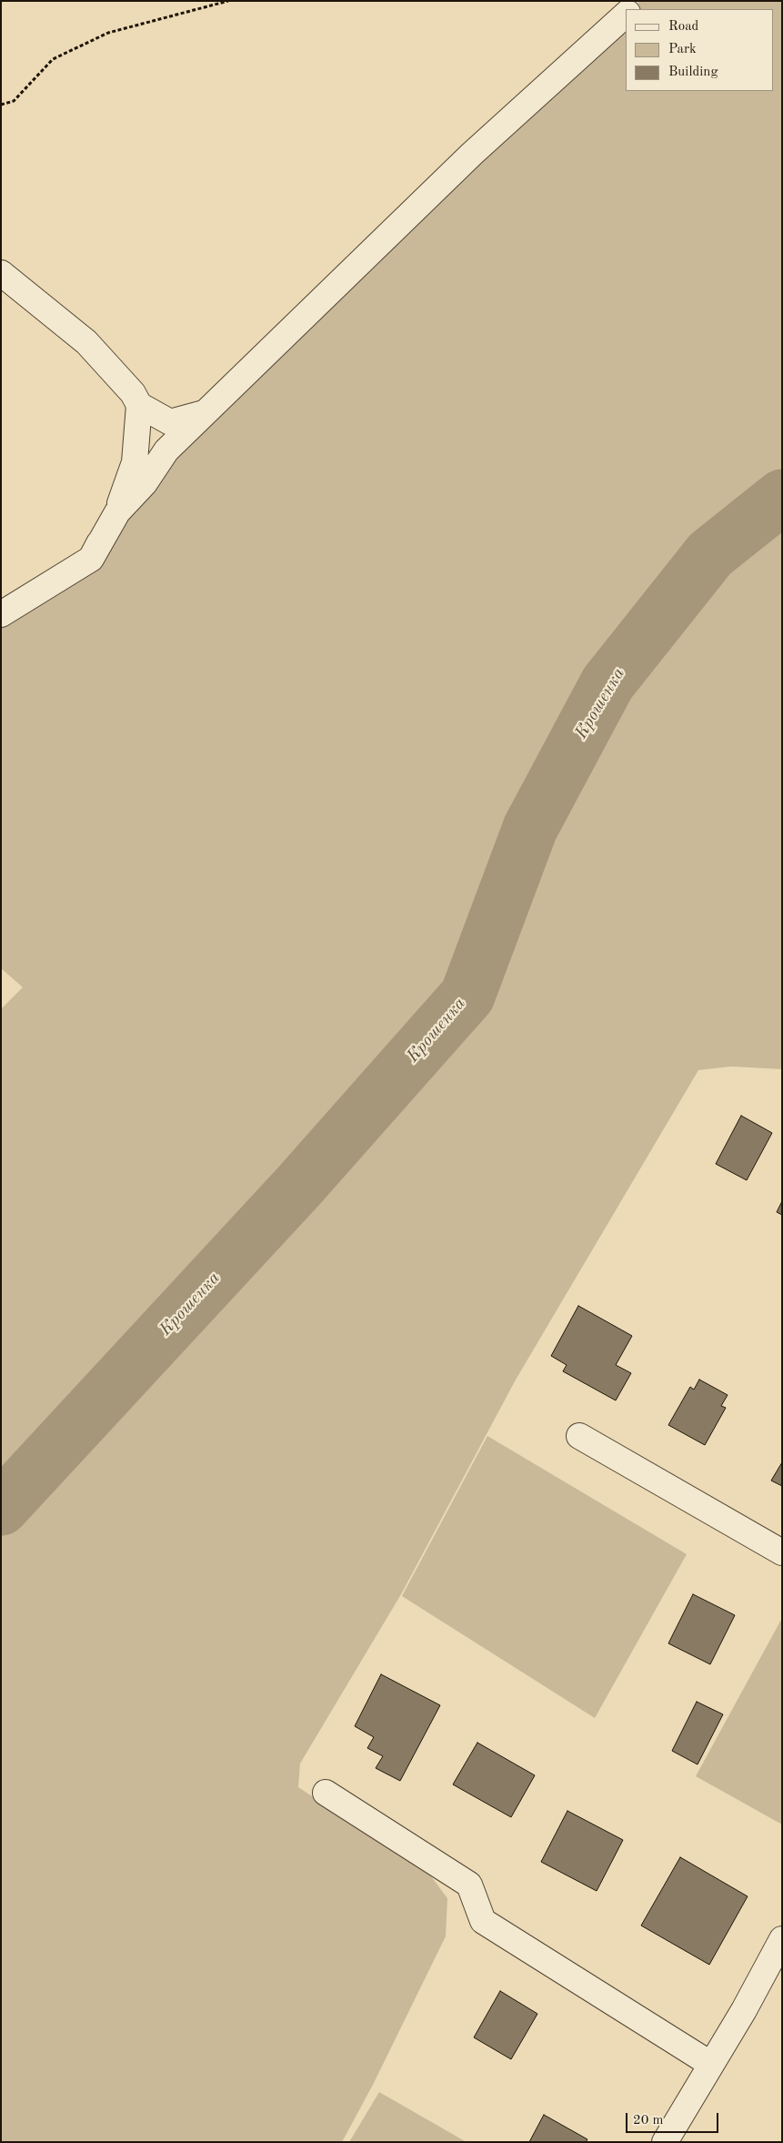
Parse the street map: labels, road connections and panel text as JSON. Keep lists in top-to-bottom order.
{
  "water": ["Крошенка"],
  "legend": ["Road", "Park", "Building"],
  "scale_bar": "20 m"
}
